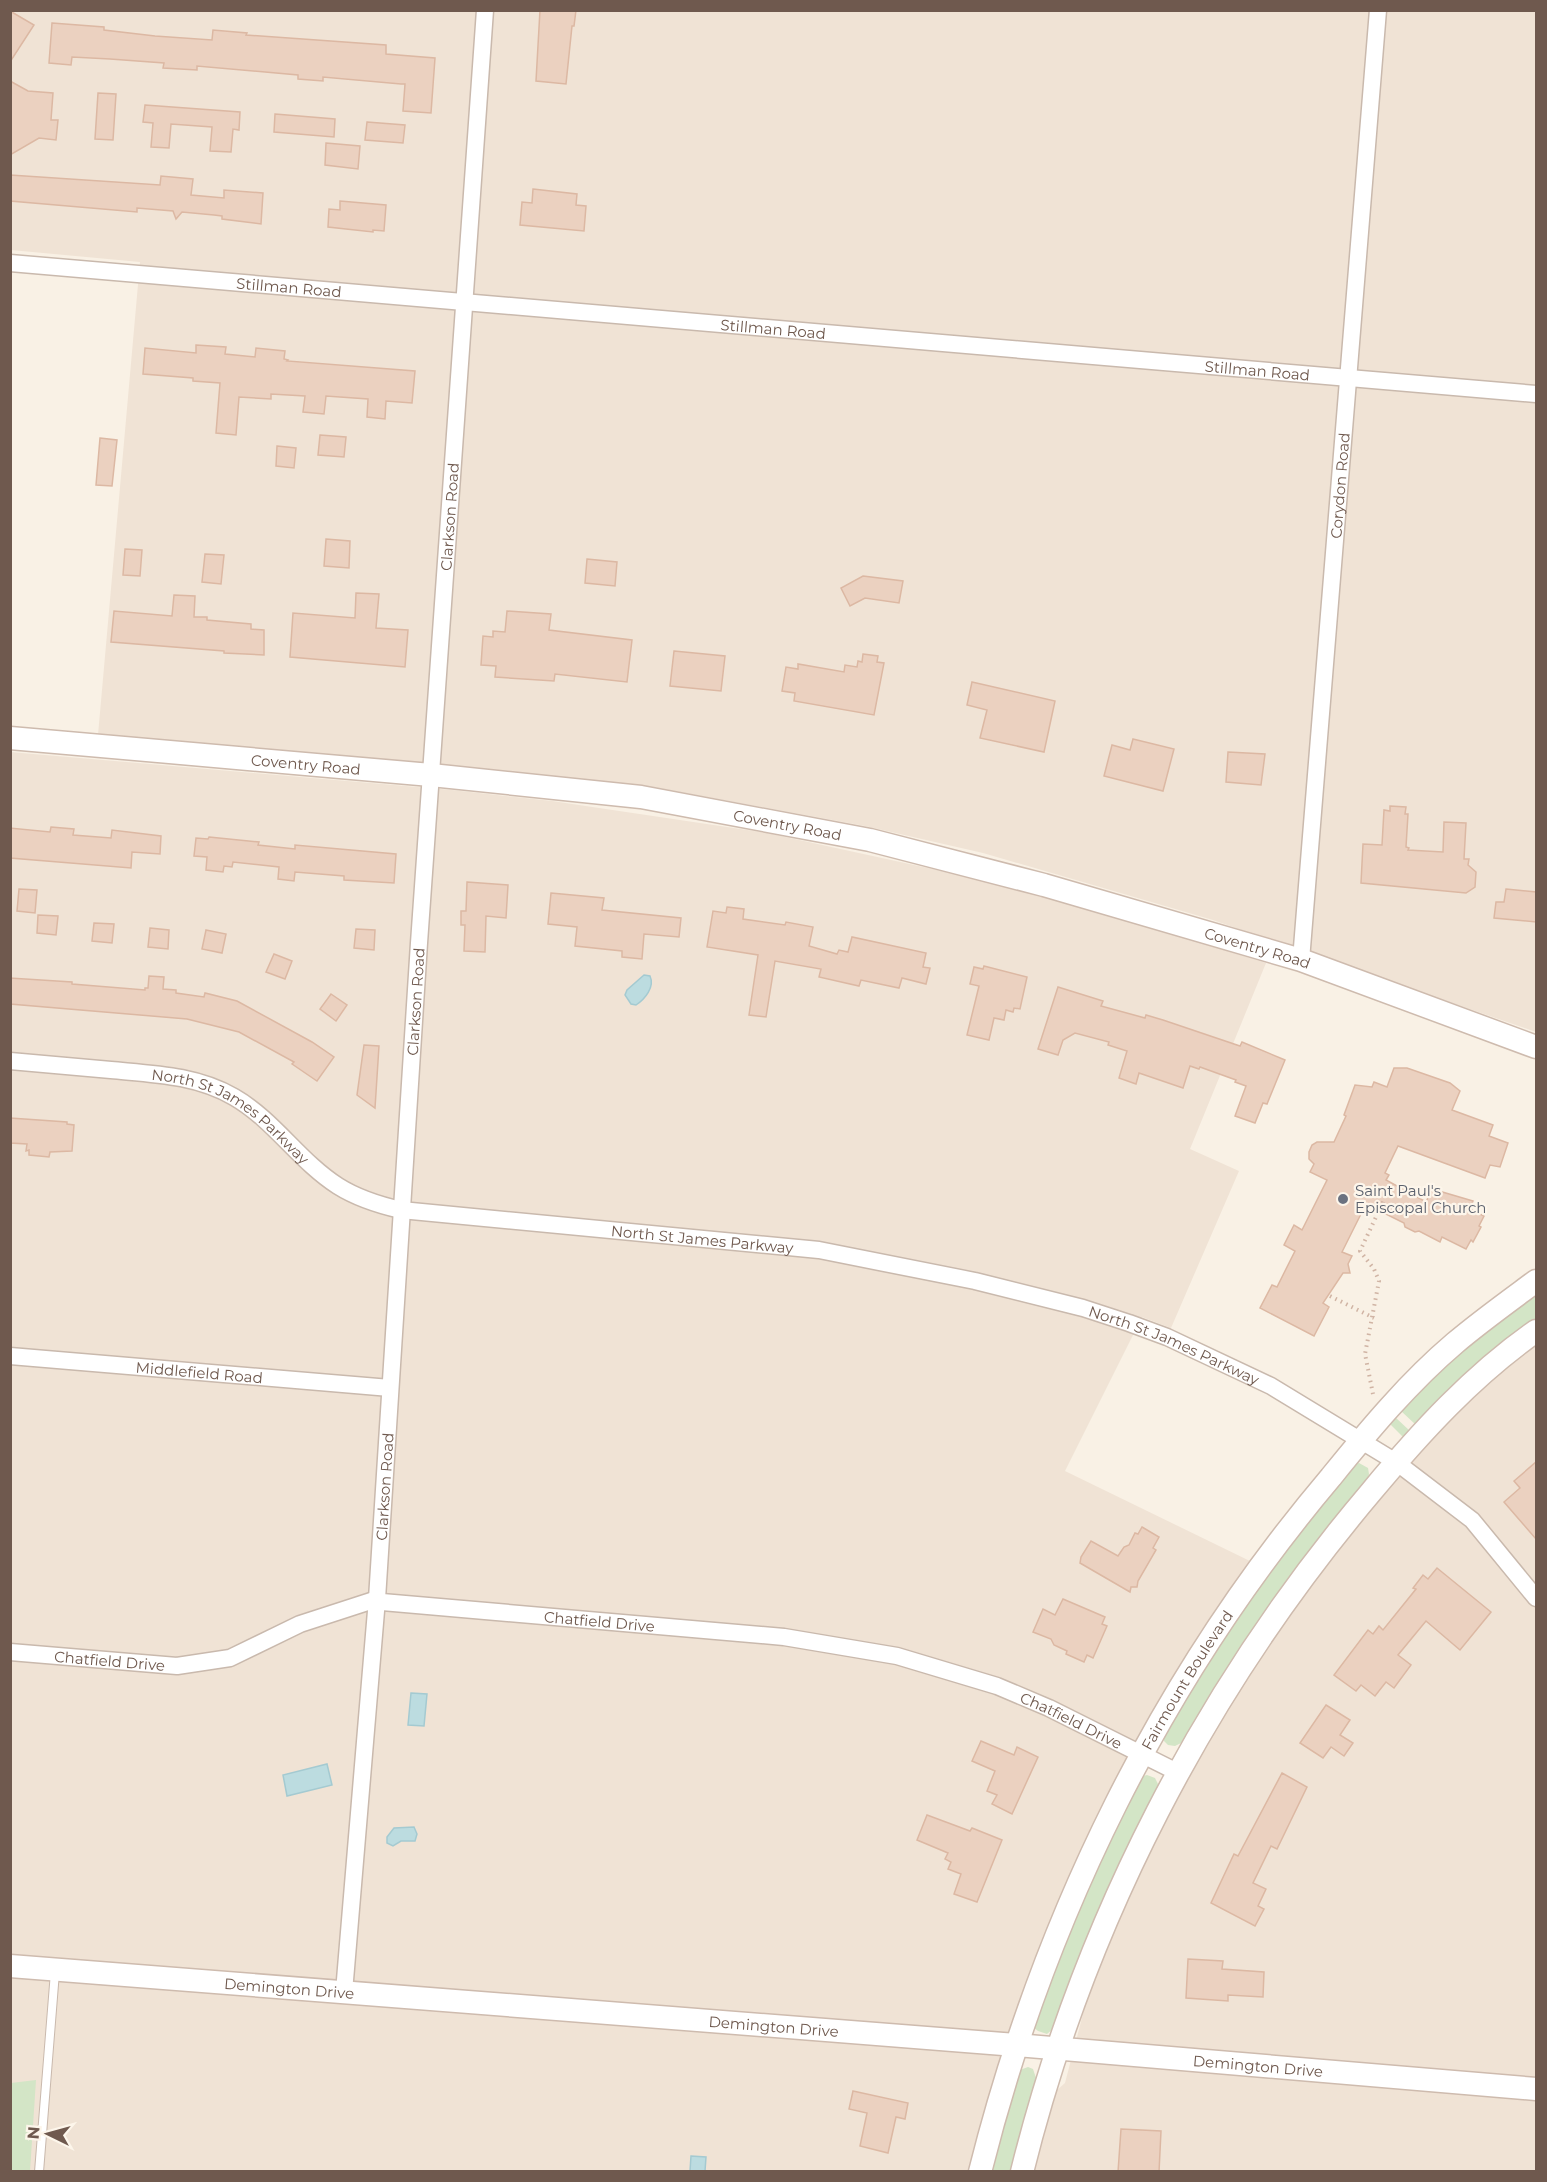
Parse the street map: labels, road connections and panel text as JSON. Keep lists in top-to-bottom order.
{
  "streets": {
    "street": [
      "Stillman Road",
      "Corydon Road",
      "Clarkson Road",
      "Coventry Road",
      "North St James Parkway",
      "Middlefield Road",
      "Chatfield Drive",
      "Fairmount Boulevard",
      "Demington Drive"
    ]
  },
  "crossings": [
    ["Stillman Road", "Corydon Road"],
    ["Stillman Road", "Clarkson Road"],
    ["Corydon Road", "Coventry Road"],
    ["Clarkson Road", "Coventry Road"],
    ["Clarkson Road", "North St James Parkway"],
    ["Clarkson Road", "Middlefield Road"],
    ["Clarkson Road", "Chatfield Drive"],
    ["Clarkson Road", "Demington Drive"],
    ["North St James Parkway", "Fairmount Boulevard"],
    ["Chatfield Drive", "Fairmount Boulevard"],
    ["Fairmount Boulevard", "Demington Drive"]
  ],
  "places": ["Saint Paul's Episcopal Church"],
  "north": "left"
}
